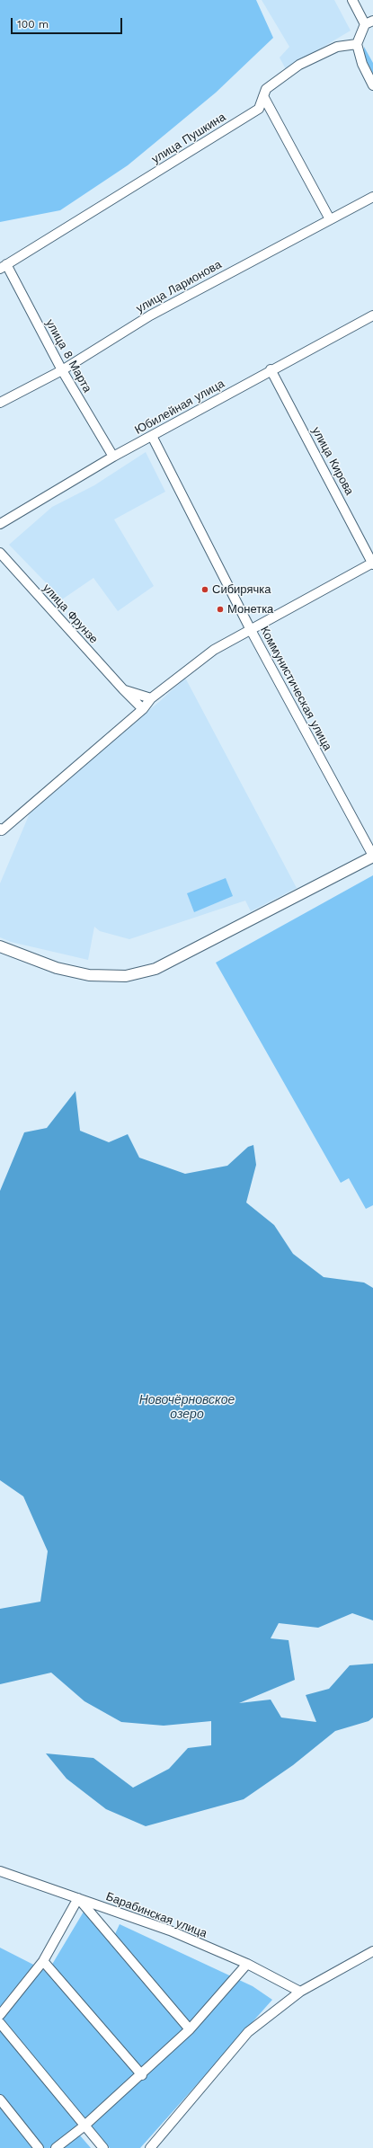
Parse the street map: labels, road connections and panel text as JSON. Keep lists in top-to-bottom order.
{
  "streets": {
    "street": [
      "улица Пушкина",
      "улица Ларионова",
      "улица 8 Марта",
      "Юбилейная улица",
      "улица Кирова",
      "улица Фрунзе",
      "Коммунистическая улица",
      "Барабинская улица"
    ]
  },
  "crossings": [
    ["улица Пушкина", "улица 8 Марта"],
    ["улица Ларионова", "улица 8 Марта"],
    ["улица 8 Марта", "Юбилейная улица"],
    ["Юбилейная улица", "улица Кирова"],
    ["Юбилейная улица", "Коммунистическая улица"]
  ],
  "water": ["Новочёрновское озеро"],
  "places": ["Сибирячка", "Монетка"],
  "scale_bar": "100 m"
}
